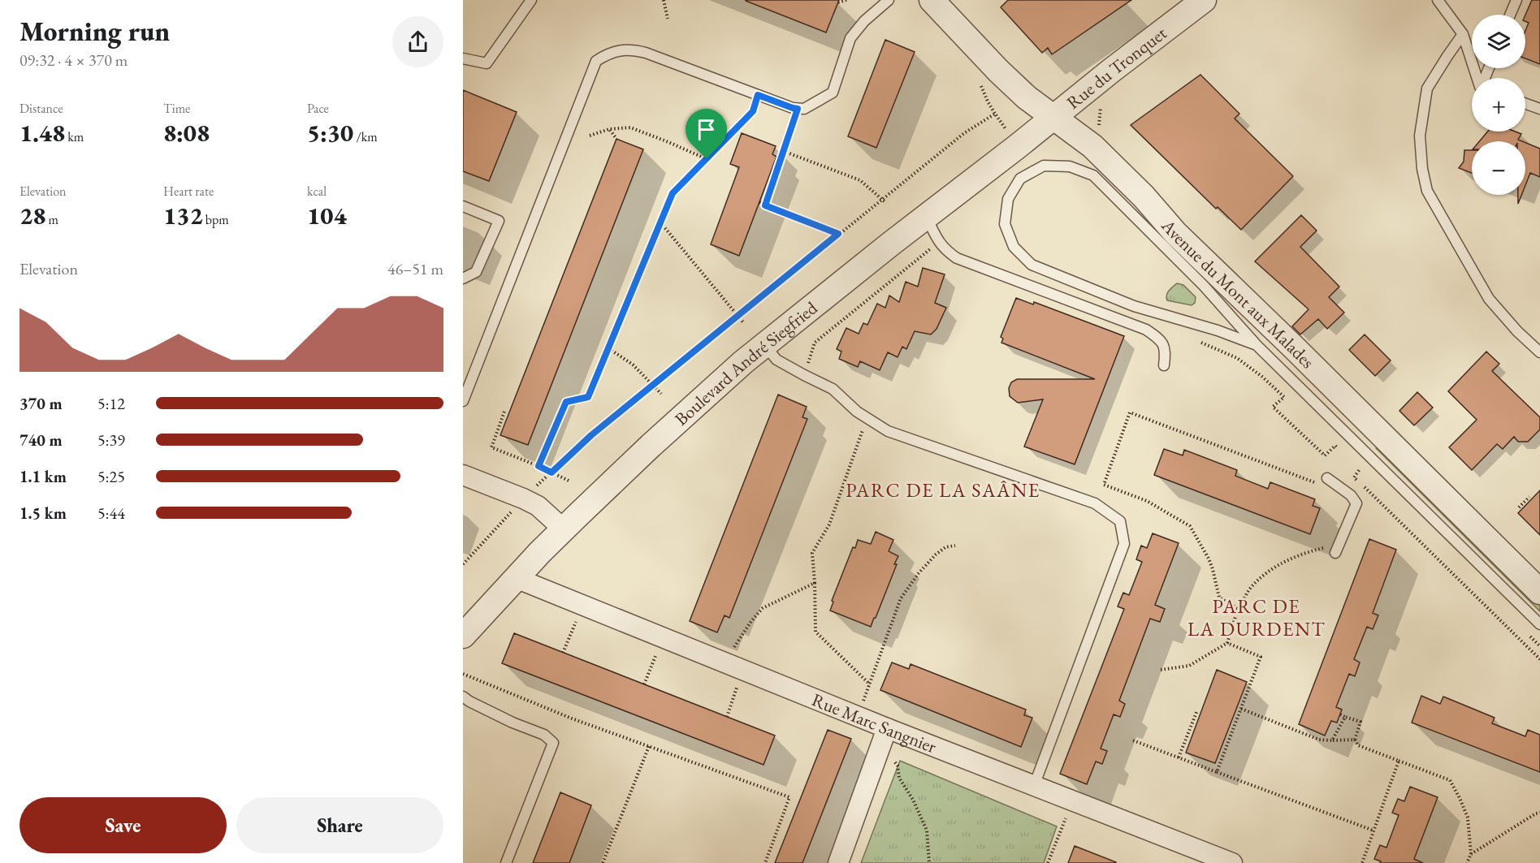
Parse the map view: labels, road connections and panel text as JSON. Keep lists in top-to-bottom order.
{
  "streets": {
    "street": [
      "Rue du Tronquet",
      "Avenue du Mont aux Malades",
      "Boulevard André Siegfried",
      "Rue Marc Sangnier"
    ]
  },
  "crossings": [
    ["Rue du Tronquet", "Avenue du Mont aux Malades"],
    ["Rue du Tronquet", "Boulevard André Siegfried"],
    ["Avenue du Mont aux Malades", "Boulevard André Siegfried"],
    ["Boulevard André Siegfried", "Rue Marc Sangnier"]
  ],
  "districts": ["PARC DE LA SAÂNE", "PARC DE LA DURDENT"],
  "page": {
    "heading": ["Morning run", "09:32 · 4 × 370 m"],
    "map_buttons": ["+", "−"],
    "stats": [
      ["Distance", "1.48 km"],
      ["Time", "8:08"],
      ["Pace", "5:30 /km"],
      ["Elevation", "28 m"],
      ["Heart rate", "132 bpm"],
      ["kcal", "104"]
    ],
    "chart": ["Elevation", "46–51 m"],
    "list": [
      {
        "name": "370 m",
        "note": "5:12"
      },
      {
        "name": "740 m",
        "note": "5:39"
      },
      {
        "name": "1.1 km",
        "note": "5:25"
      },
      {
        "name": "1.5 km",
        "note": "5:44"
      }
    ],
    "buttons": ["Save", "Share"]
  }
}
